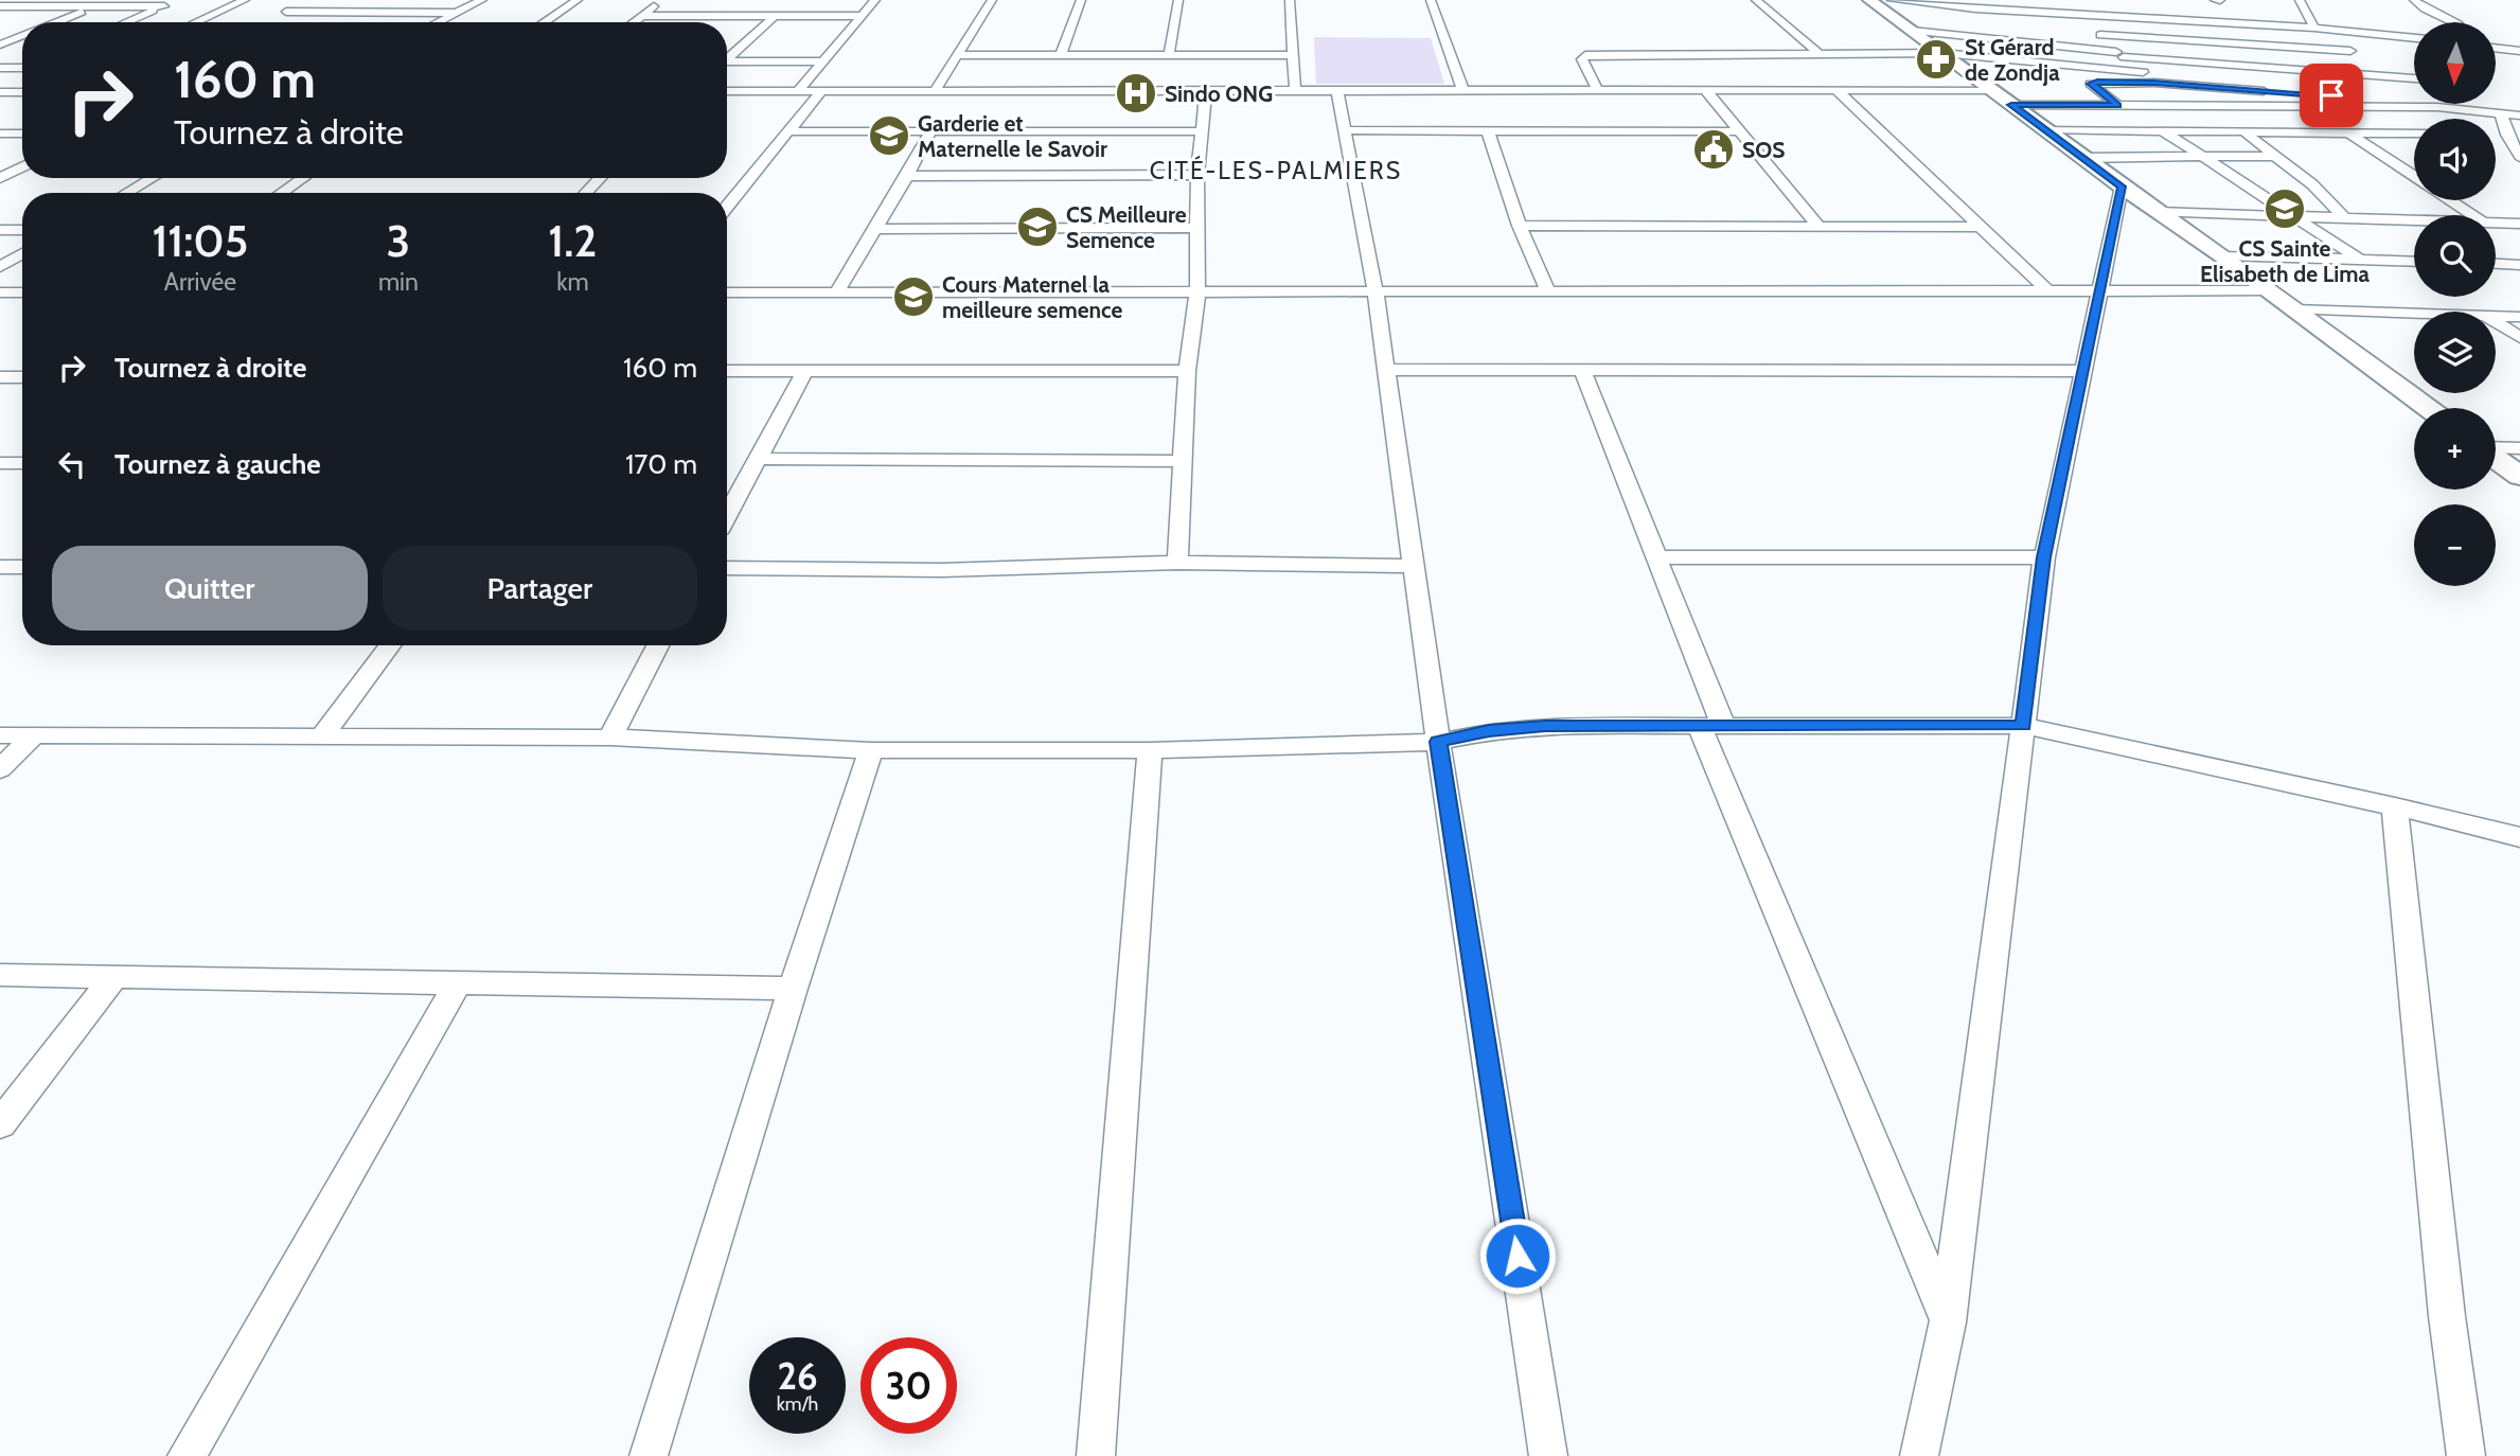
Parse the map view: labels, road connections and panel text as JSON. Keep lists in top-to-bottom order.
{
  "districts": ["CITÉ-LES-PALMIERS"],
  "places": {
    "pharmacy": ["St Gérard de Zondja"],
    "hospital": ["Sindo ONG"],
    "school or university": [
      "Garderie et Maternelle le Savoir",
      "CS Sainte Elisabeth de Lima",
      "CS Meilleure Semence",
      "Cours Maternel la meilleure semence"
    ],
    "public building": ["SOS"]
  },
  "north": "bottom",
  "page": {
    "map_buttons": ["+", "−"],
    "turn": ["160 m", "Tournez à droite"],
    "eta": [
      "11:05",
      "Arrivée",
      "3",
      "min",
      "1.2",
      "km"
    ],
    "list": [
      {
        "name": "Tournez à droite",
        "value": "160 m"
      },
      {
        "name": "Tournez à gauche",
        "value": "170 m"
      }
    ],
    "buttons": ["Quitter", "Partager"],
    "speed": "26 km/h",
    "limit": "30"
  }
}
